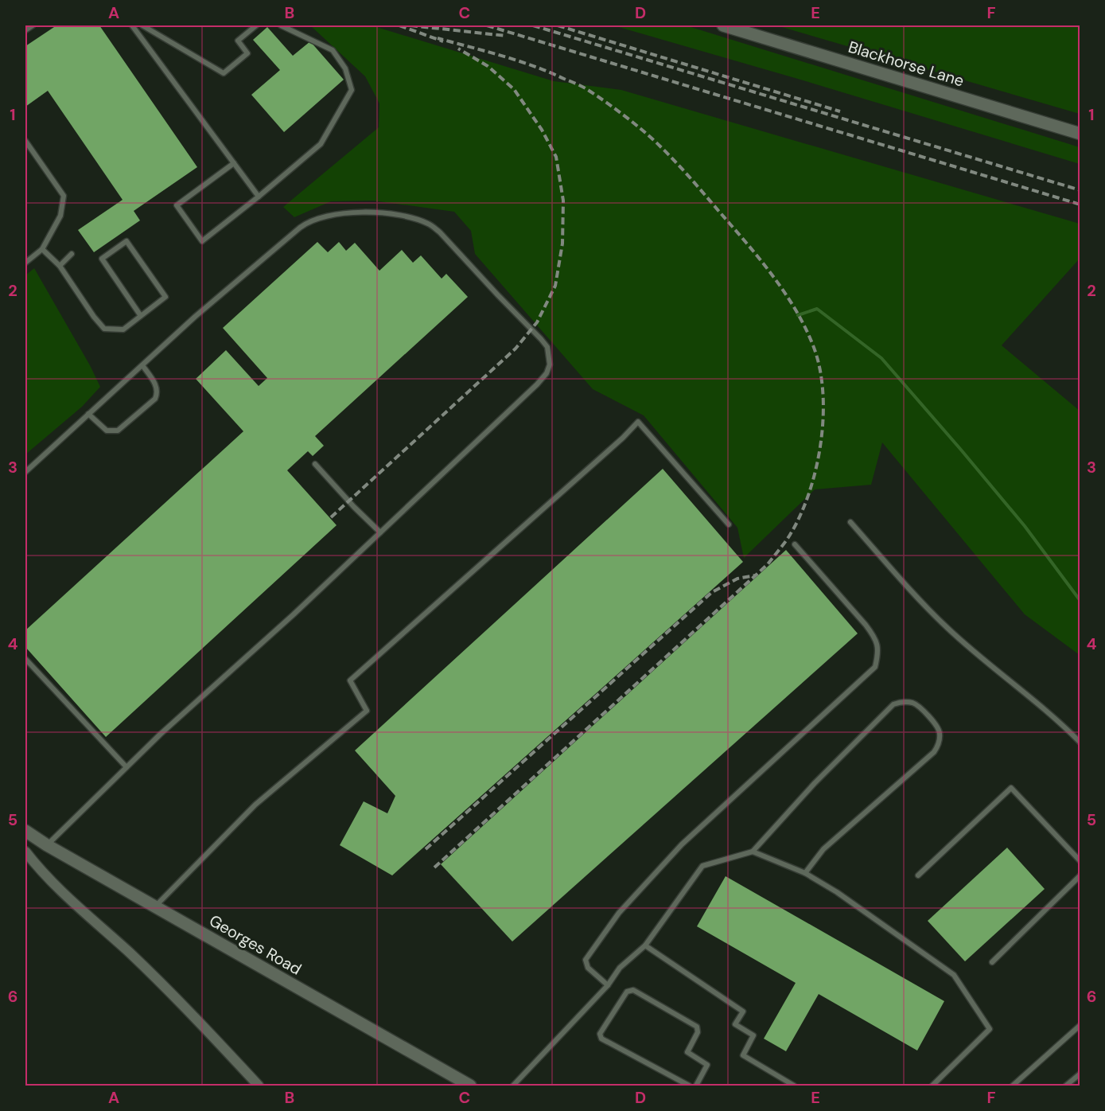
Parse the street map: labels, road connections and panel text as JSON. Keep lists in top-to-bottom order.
{
  "streets": {
    "street": ["Blackhorse Lane", "Georges Road"]
  },
  "grid": {
    "columns": [
      "A",
      "B",
      "C",
      "D",
      "E",
      "F"
    ],
    "rows": [
      "1",
      "2",
      "3",
      "4",
      "5",
      "6"
    ]
  }
}
